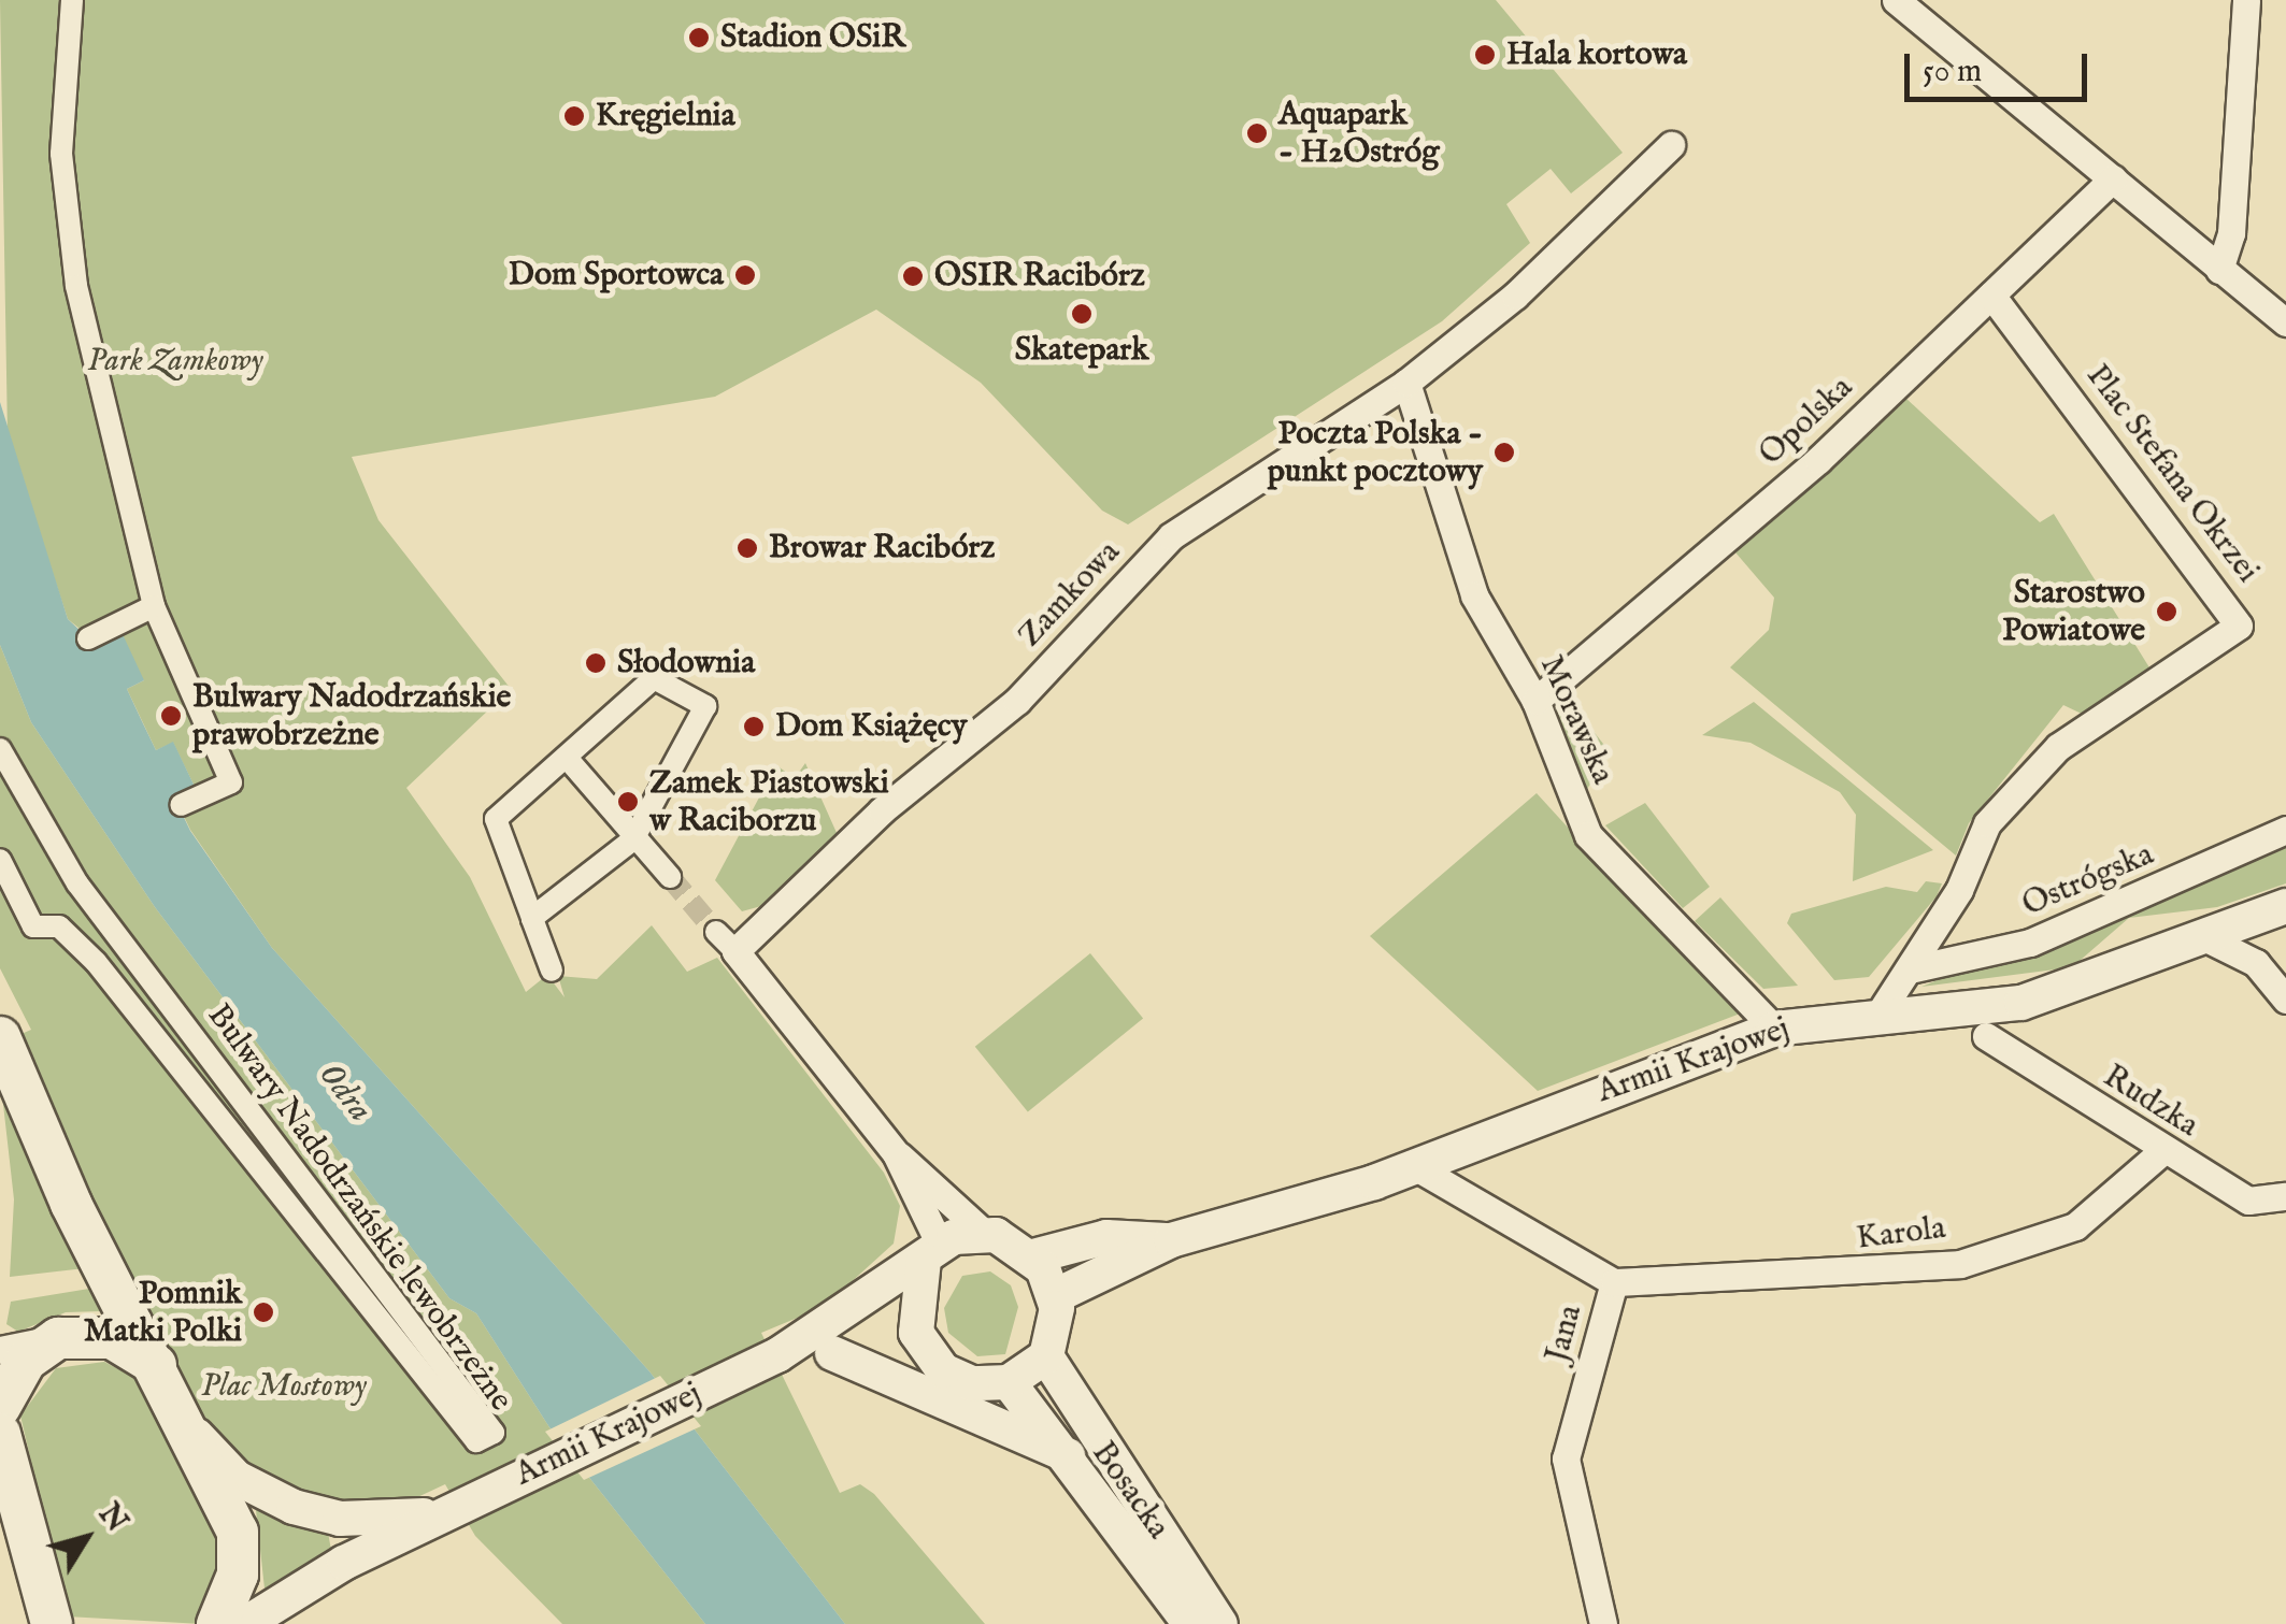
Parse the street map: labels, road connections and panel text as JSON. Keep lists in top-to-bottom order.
{
  "streets": {
    "street": [
      "Opolska",
      "Plac Stefana Okrzei",
      "Zamkowa",
      "Morawska",
      "Ostrógska",
      "Armii Krajowej",
      "Rudzka",
      "Bulwary Nadodrzańskie lewobrzeżne",
      "Karola",
      "Jana",
      "Bosacka"
    ]
  },
  "crossings": [
    ["Opolska", "Plac Stefana Okrzei"],
    ["Opolska", "Morawska"],
    ["Plac Stefana Okrzei", "Ostrógska"],
    ["Plac Stefana Okrzei", "Armii Krajowej"],
    ["Zamkowa", "Morawska"],
    ["Morawska", "Armii Krajowej"],
    ["Armii Krajowej", "Jana"],
    ["Armii Krajowej", "Bosacka"],
    ["Rudzka", "Karola"],
    ["Karola", "Jana"]
  ],
  "water": ["Odra"],
  "parks": ["Park Zamkowy", "Plac Mostowy"],
  "places": [
    "Stadion OSiR",
    "Hala kortowa",
    "Kręgielnia",
    "Aquapark - H2Ostróg",
    "Dom Sportowca",
    "OSIR Racibórz",
    "Skatepark",
    "Poczta Polska - punkt pocztowy",
    "Browar Racibórz",
    "Starostwo Powiatowe",
    "Słodownia",
    "Bulwary Nadodrzańskie prawobrzeżne",
    "Dom Książęcy",
    "Zamek Piastowski w Raciborzu",
    "Pomnik Matki Polki"
  ],
  "scale_bar": "50 m",
  "north": "top right"
}
